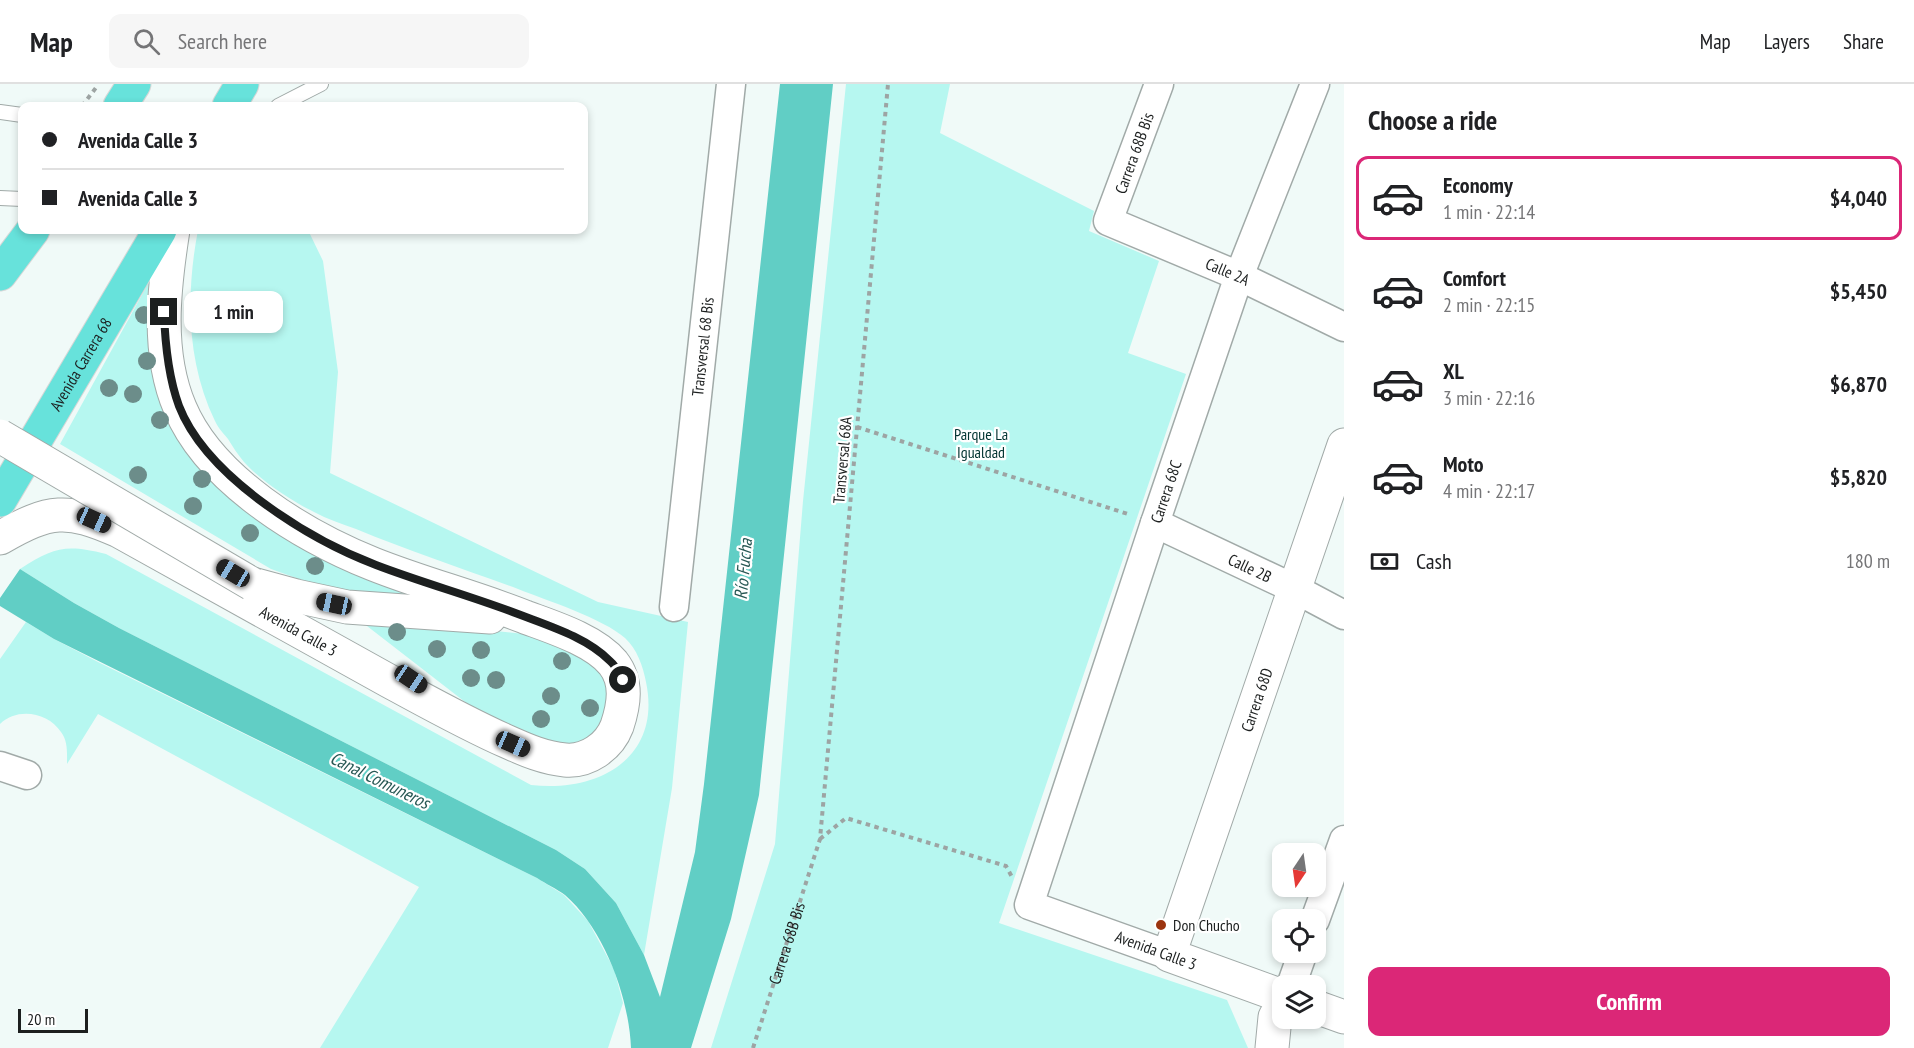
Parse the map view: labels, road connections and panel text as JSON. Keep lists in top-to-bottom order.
{
  "streets": {
    "main road": ["Avenida Carrera 68", "Avenida Calle 3", "Carrera 68D"],
    "street": [
      "Carrera 68B Bis",
      "Calle 2A",
      "Transversal 68 Bis",
      "Carrera 68C",
      "Calle 2B"
    ],
    "path": ["Transversal 68A"]
  },
  "crossings": [
    ["Carrera 68B Bis", "Calle 2A"],
    ["Carrera 68B Bis", "Transversal 68A"],
    ["Calle 2A", "Carrera 68C"],
    ["Carrera 68C", "Calle 2B"],
    ["Carrera 68C", "Avenida Calle 3"],
    ["Calle 2B", "Carrera 68D"],
    ["Avenida Calle 3", "Carrera 68D"]
  ],
  "water": ["Río Fucha", "Canal Comuneros"],
  "parks": ["Parque La Igualdad"],
  "places": ["Don Chucho"],
  "scale_bar": "20 m",
  "north": "bottom",
  "page": {
    "header": "Map",
    "search": "Search here",
    "nav": ["Map", "Layers", "Share"],
    "heading": "Choose a ride",
    "banner": ["Avenida Calle 3", "Avenida Calle 3"],
    "list": [
      {
        "name": "Economy",
        "note": "1 min · 22:14",
        "value": "$4,040"
      },
      {
        "name": "Comfort",
        "note": "2 min · 22:15",
        "value": "$5,450"
      },
      {
        "name": "XL",
        "note": "3 min · 22:16",
        "value": "$6,870"
      },
      {
        "name": "Moto",
        "note": "4 min · 22:17",
        "value": "$5,820"
      }
    ],
    "bubble": "1 min",
    "pay": ["Cash", "180 m"],
    "buttons": "Confirm",
    "scale": "20 m"
  }
}
